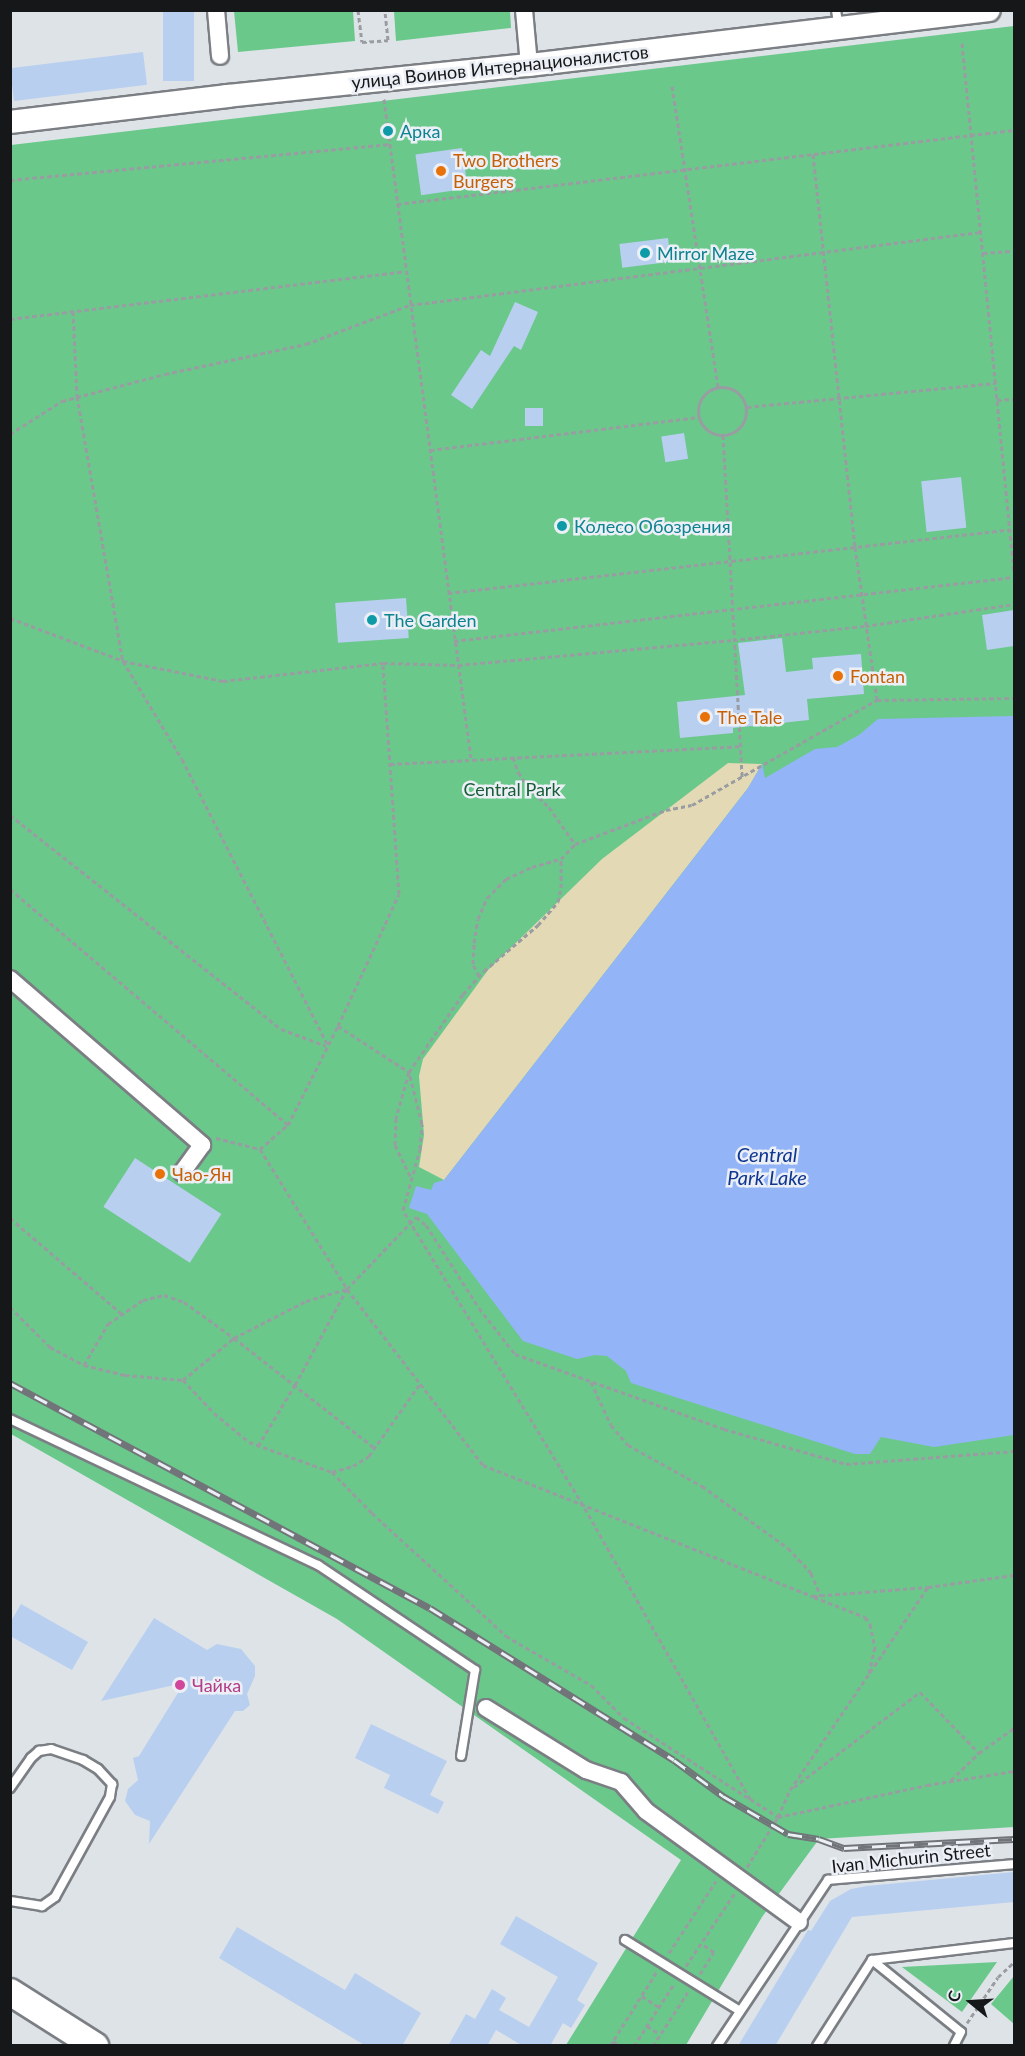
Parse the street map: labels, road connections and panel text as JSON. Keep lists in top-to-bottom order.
{
  "streets": {
    "main road": ["улица Воинов Интернационалистов"],
    "lane": ["Ivan Michurin Street"]
  },
  "water": ["Central Park Lake"],
  "parks": ["Central Park"],
  "places": [
    "Арка",
    "Two Brothers Burgers",
    "Mirror Maze",
    "Колесо Обозрения",
    "The Garden",
    "Fontan",
    "The Tale",
    "Чао-Ян",
    "Чайка"
  ],
  "north": "left"
}
